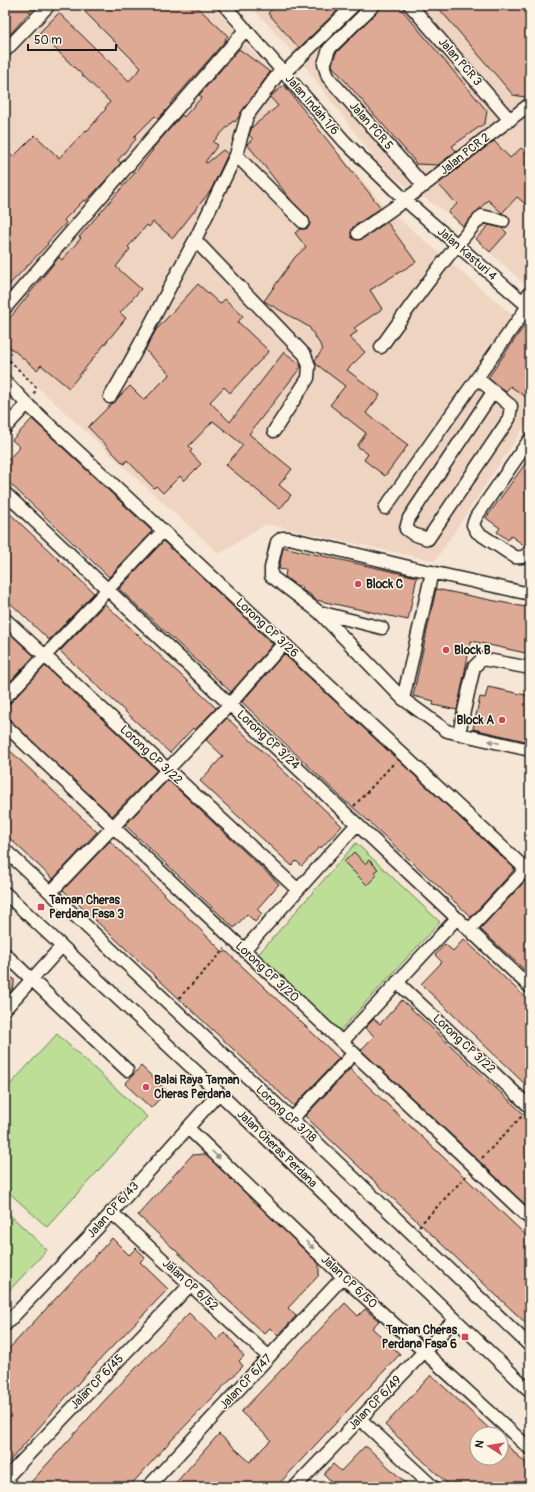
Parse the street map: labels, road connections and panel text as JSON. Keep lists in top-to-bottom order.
{
  "streets": {
    "street": [
      "Jalan PCR 3",
      "Jalan Indah 1/6",
      "Jalan PCR 5",
      "Jalan PCR 2",
      "Jalan Kasturi 4",
      "Lorong CP 3/26",
      "Lorong CP 3/24",
      "Lorong CP 3/22",
      "Lorong CP 3/20",
      "Lorong CP 3/18",
      "Jalan Cheras Perdana",
      "Jalan CP 6/43",
      "Jalan CP 6/50",
      "Jalan CP 6/52",
      "Jalan CP 6/45",
      "Jalan CP 6/47",
      "Jalan CP 6/49"
    ]
  },
  "crossings": [
    ["Jalan PCR 3", "Jalan PCR 2"],
    ["Jalan Indah 1/6", "Jalan PCR 2"],
    ["Jalan Indah 1/6", "Jalan Kasturi 4"],
    ["Jalan PCR 5", "Jalan PCR 2"],
    ["Jalan PCR 2", "Jalan Kasturi 4"],
    ["Jalan Cheras Perdana", "Jalan CP 6/43"],
    ["Jalan Cheras Perdana", "Jalan CP 6/49"],
    ["Jalan CP 6/43", "Jalan CP 6/50"],
    ["Jalan CP 6/43", "Jalan CP 6/52"],
    ["Jalan CP 6/50", "Jalan CP 6/47"],
    ["Jalan CP 6/50", "Jalan CP 6/49"],
    ["Jalan CP 6/52", "Jalan CP 6/45"],
    ["Jalan CP 6/52", "Jalan CP 6/47"]
  ],
  "one_way": ["Jalan CP 6/50"],
  "places": {
    "other": [
      "Block C",
      "Block B",
      "Block A",
      "Balai Raya Taman Cheras Perdana"
    ],
    "transit": ["Taman Cheras Perdana Fasa 3", "Taman Cheras Perdana Fasa 6"]
  },
  "scale_bar": "50 m",
  "north": "left"
}
